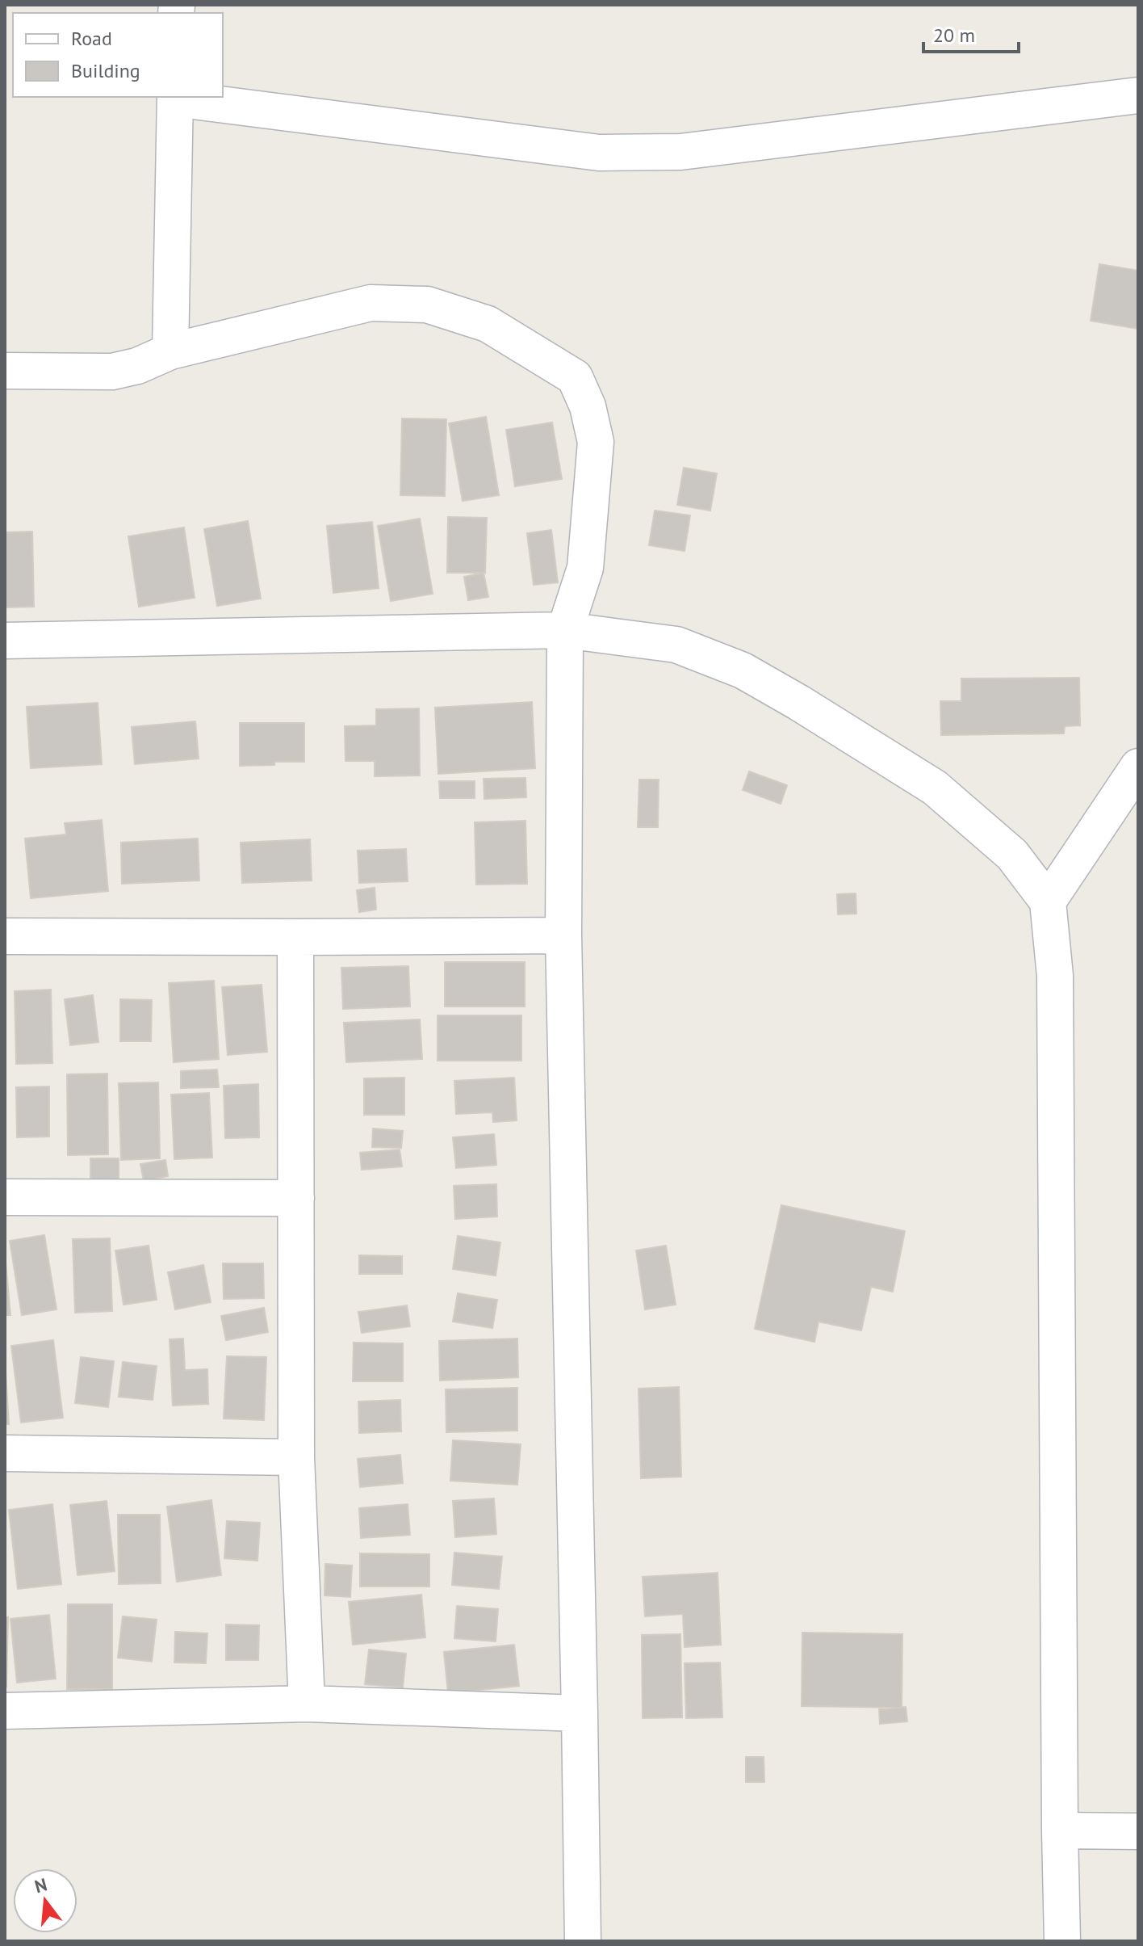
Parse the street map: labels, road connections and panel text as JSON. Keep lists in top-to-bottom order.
{
  "legend": ["Road", "Building"],
  "scale_bar": "20 m",
  "north": "top"
}
